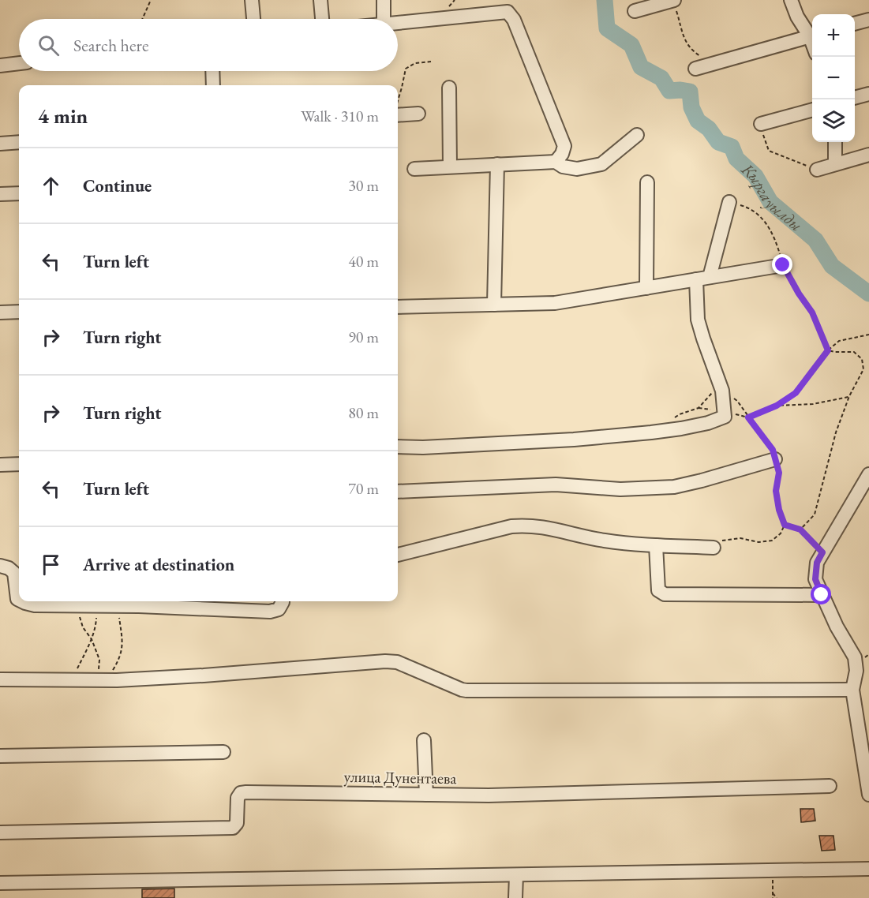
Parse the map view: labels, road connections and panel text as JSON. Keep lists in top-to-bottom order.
{
  "streets": {
    "street": ["улица Дунентаева"]
  },
  "water": ["Кыргауылды"],
  "page": {
    "map_buttons": ["+", "−"],
    "search": "Search here",
    "heading": ["4 min", "Walk · 310 m"],
    "list": [
      ["Continue", "30 m"],
      ["Turn left", "40 m"],
      ["Turn right", "90 m"],
      ["Turn right", "80 m"],
      ["Turn left", "70 m"],
      "Arrive at destination"
    ]
  }
}
